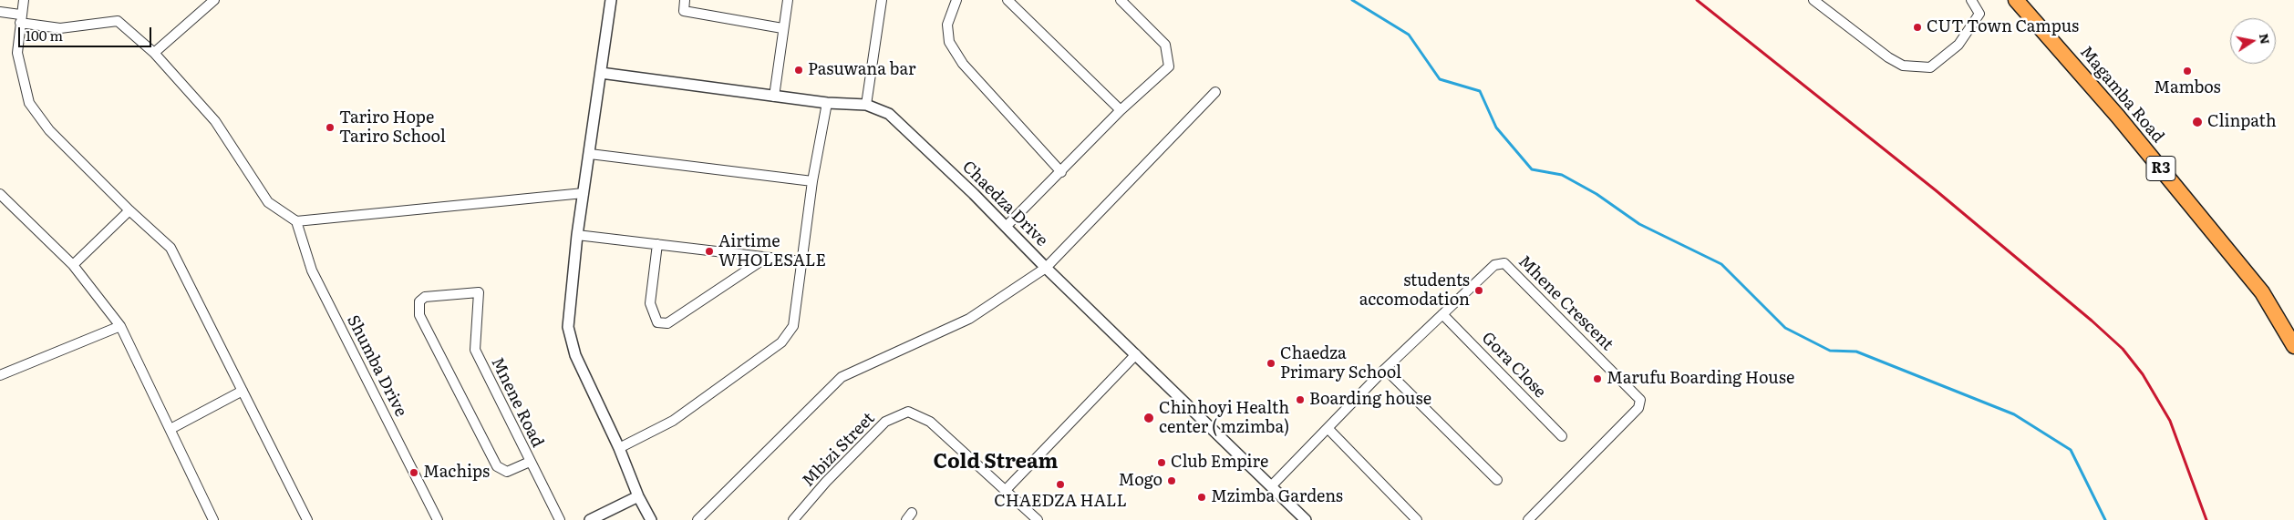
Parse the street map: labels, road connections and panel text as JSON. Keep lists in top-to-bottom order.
{
  "streets": {
    "highway": ["Magamba Road", "R3"],
    "street": [
      "Chaedza Drive",
      "Mhene Crescent",
      "Gora Close",
      "Shumba Drive",
      "Mnene Road",
      "Mbizi Street"
    ]
  },
  "crossings": [
    ["Chaedza Drive", "Mhene Crescent"],
    ["Mhene Crescent", "Gora Close"]
  ],
  "districts": ["Cold Stream"],
  "places": [
    "CUT Town Campus",
    "Pasuwana bar",
    "Mambos",
    "Clinpath",
    "Tariro Hope Tariro School",
    "Airtime WHOLESALE",
    "students accomodation",
    "Chaedza Primary School",
    "Marufu Boarding House",
    "Boarding house",
    "Chinhoyi Health center ( mzimba)",
    "Club Empire",
    "Machips",
    "Mogo",
    "CHAEDZA HALL",
    "Mzimba Gardens"
  ],
  "scale_bar": "100 m",
  "north": "right"
}
